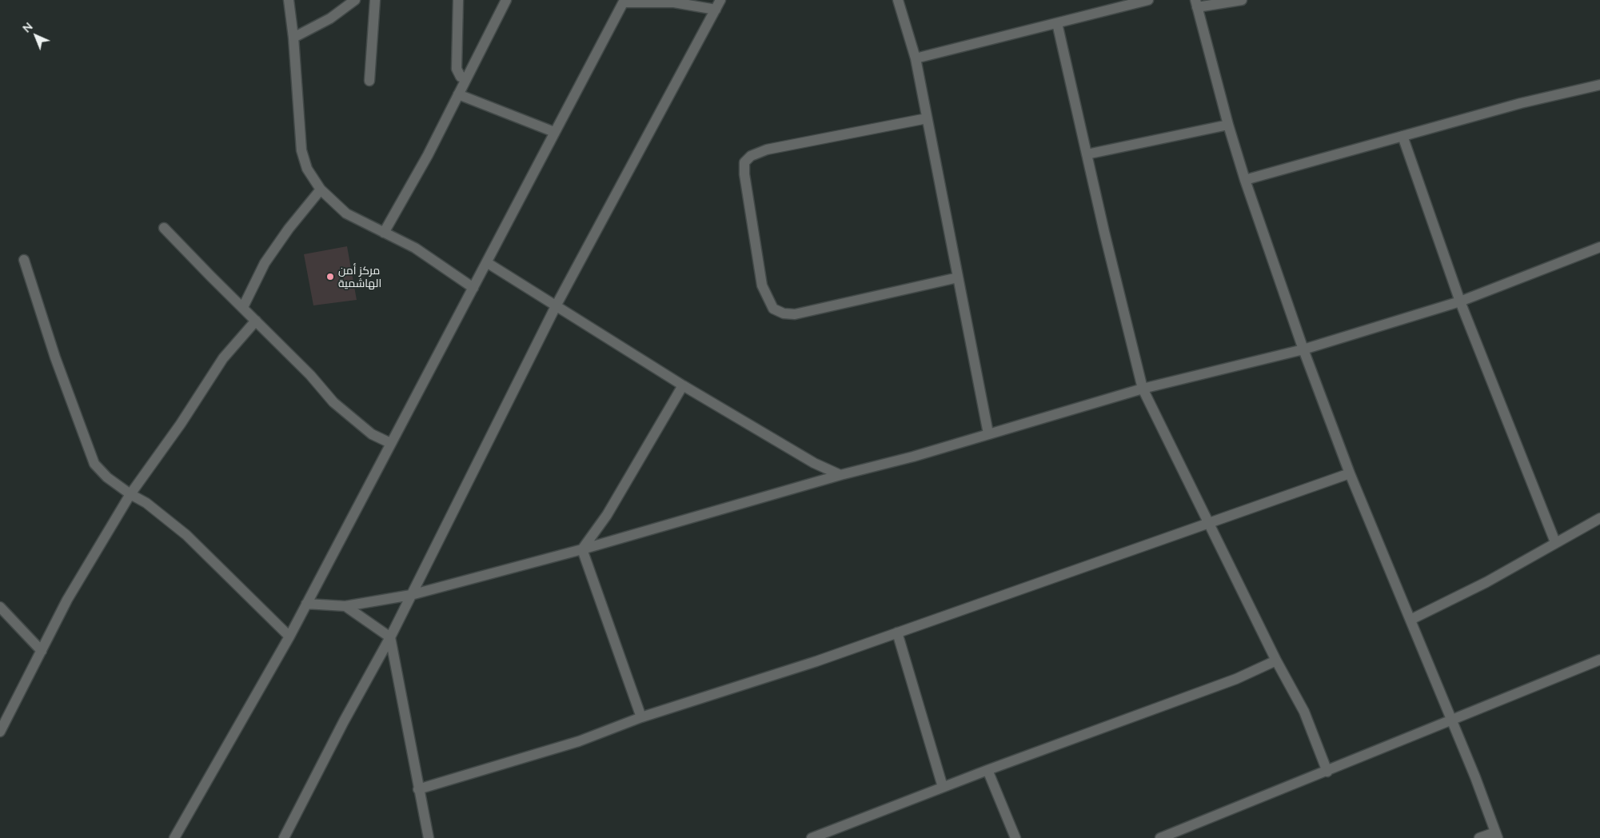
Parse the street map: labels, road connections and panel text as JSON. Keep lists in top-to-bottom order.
{
  "places": ["مركز أمن الهاشمية"],
  "north": "top left"
}
